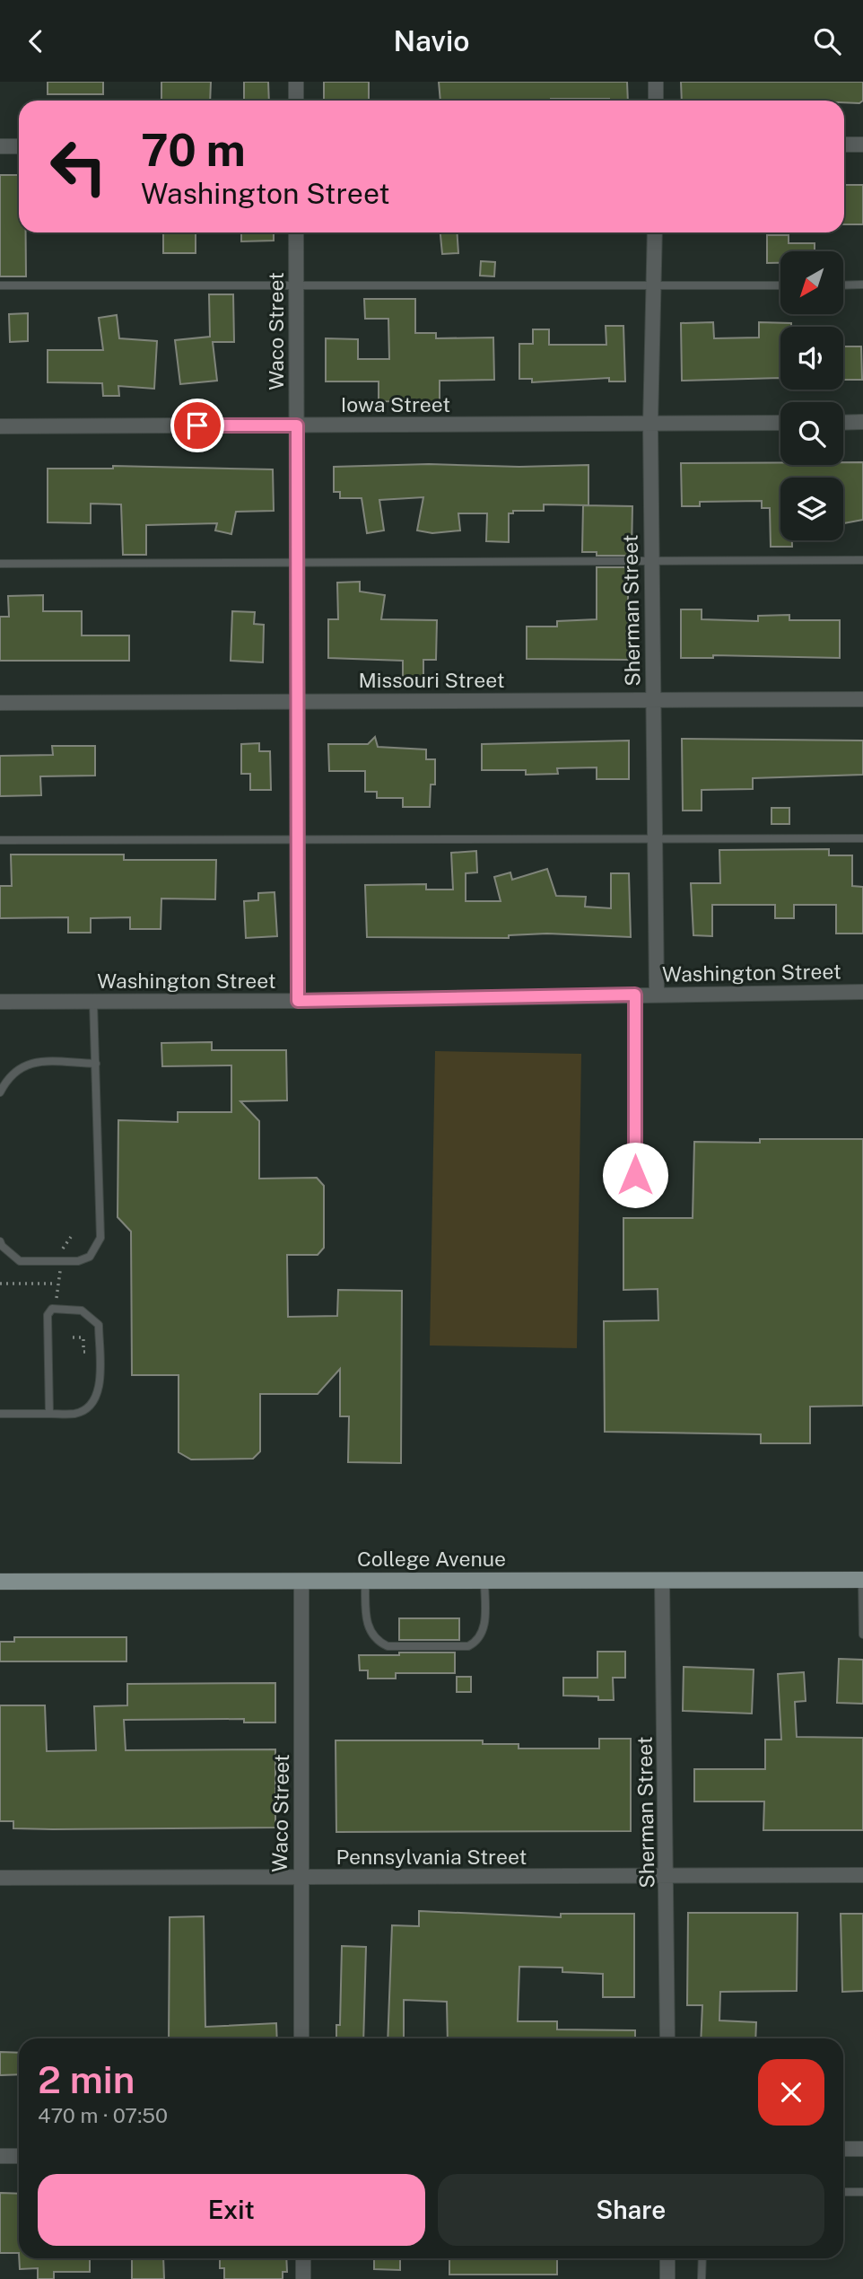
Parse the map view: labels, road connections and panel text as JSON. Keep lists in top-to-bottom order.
{
  "streets": {
    "main road": ["College Avenue"],
    "street": [
      "Waco Street",
      "Iowa Street",
      "Sherman Street",
      "Missouri Street",
      "Washington Street",
      "Pennsylvania Street"
    ]
  },
  "crossings": [
    ["Waco Street", "Iowa Street"],
    ["Waco Street", "Missouri Street"],
    ["Waco Street", "Washington Street"],
    ["Waco Street", "College Avenue"],
    ["Waco Street", "Pennsylvania Street"],
    ["Iowa Street", "Sherman Street"],
    ["Sherman Street", "Missouri Street"],
    ["Sherman Street", "Washington Street"],
    ["Sherman Street", "College Avenue"],
    ["Sherman Street", "Pennsylvania Street"]
  ],
  "north": "bottom left",
  "page": {
    "header": "Navio",
    "turn": ["70 m", "Washington Street"],
    "heading": ["2 min", "470 m · 07:50"],
    "buttons": ["Exit", "Share"]
  }
}
